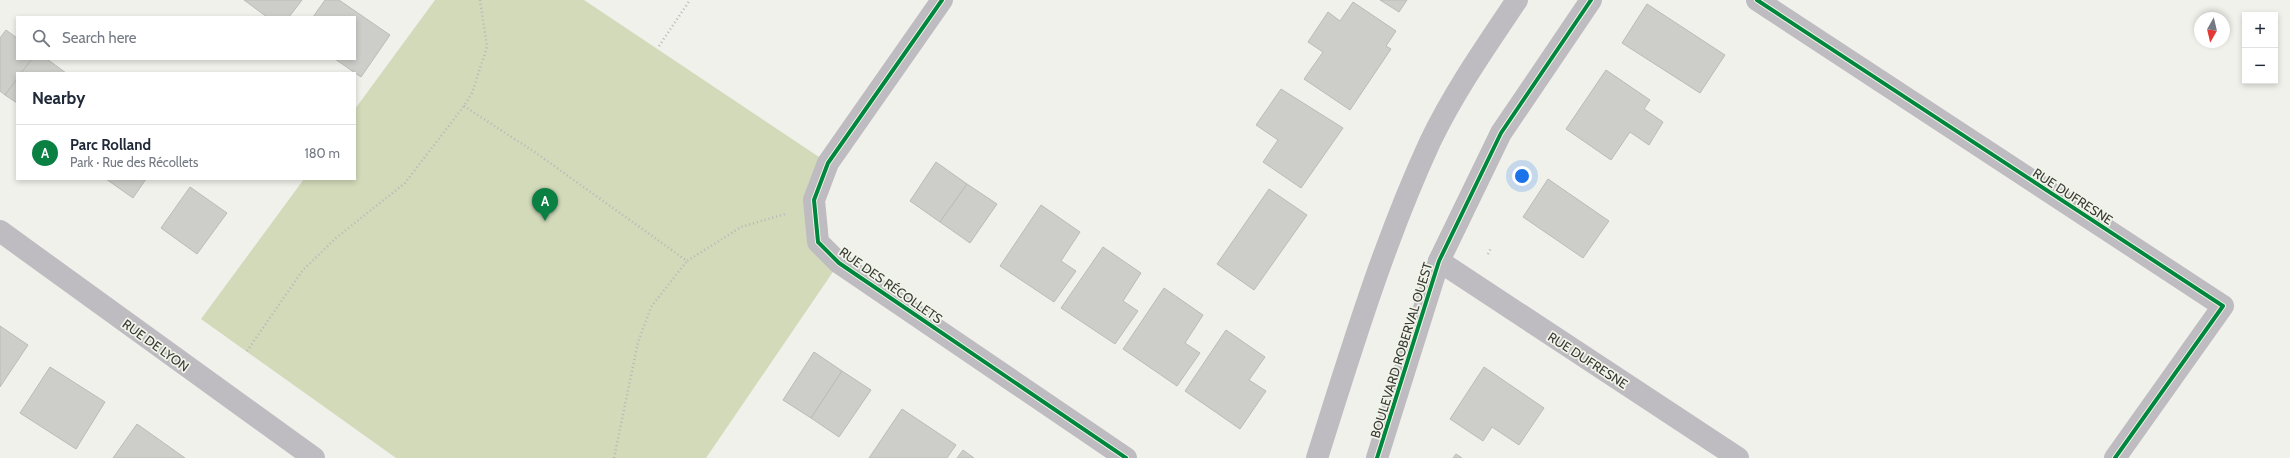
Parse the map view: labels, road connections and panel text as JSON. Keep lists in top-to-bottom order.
{
  "streets": {
    "street": [
      "RUE DUFRESNE",
      "RUE DES RÉCOLLETS",
      "RUE DE LYON",
      "BOULEVARD ROBERVAL OUEST"
    ]
  },
  "crossings": [
    ["RUE DUFRESNE", "BOULEVARD ROBERVAL OUEST"]
  ],
  "north": "bottom",
  "page": {
    "map_buttons": ["+", "−"],
    "search": "Search here",
    "heading": "Nearby",
    "list": [
      {
        "mark": "A",
        "name": "Parc Rolland",
        "note": "Park · Rue des Récollets",
        "value": "180 m"
      }
    ],
    "pins": "A"
  }
}
